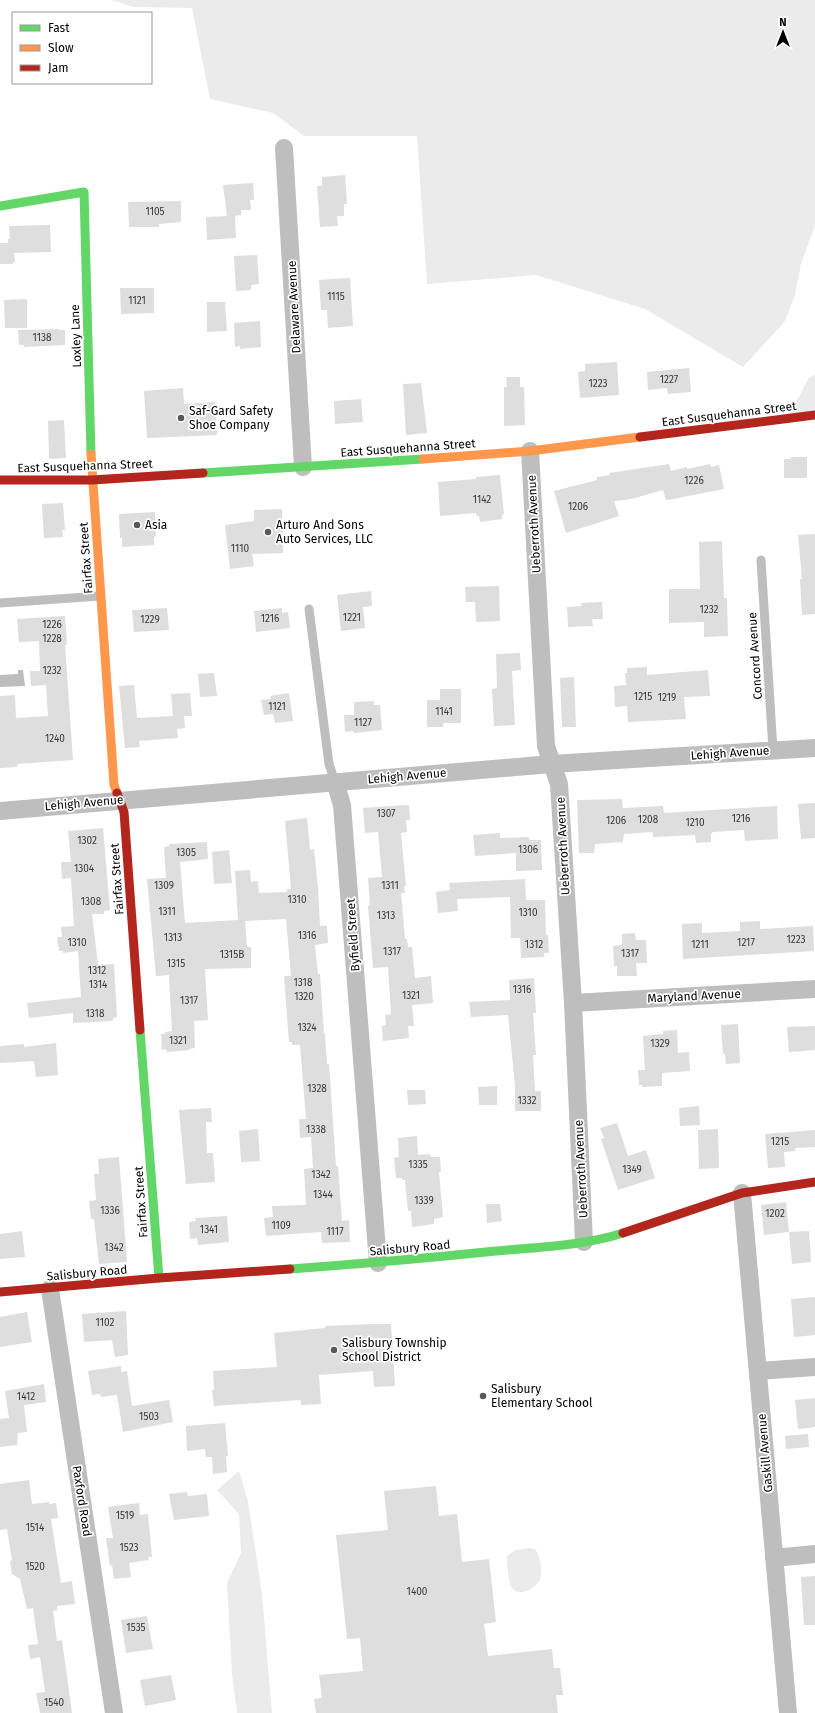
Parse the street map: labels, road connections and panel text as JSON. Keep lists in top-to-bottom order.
{
  "streets": {
    "street": [
      "Delaware Avenue",
      "Loxley Lane",
      "East Susquehanna Street",
      "Ueberroth Avenue",
      "Fairfax Street",
      "Lehigh Avenue",
      "Byfield Street",
      "Maryland Avenue",
      "Salisbury Road",
      "Gaskill Avenue",
      "Paxford Road"
    ],
    "lane": ["Concord Avenue"]
  },
  "crossings": [
    ["Delaware Avenue", "East Susquehanna Street"],
    ["Loxley Lane", "East Susquehanna Street"],
    ["Loxley Lane", "Fairfax Street"],
    ["East Susquehanna Street", "Ueberroth Avenue"],
    ["East Susquehanna Street", "Fairfax Street"],
    ["Ueberroth Avenue", "Lehigh Avenue"],
    ["Ueberroth Avenue", "Maryland Avenue"],
    ["Ueberroth Avenue", "Salisbury Road"],
    ["Fairfax Street", "Lehigh Avenue"],
    ["Fairfax Street", "Salisbury Road"],
    ["Concord Avenue", "Lehigh Avenue"],
    ["Lehigh Avenue", "Byfield Street"],
    ["Byfield Street", "Salisbury Road"],
    ["Salisbury Road", "Gaskill Avenue"],
    ["Salisbury Road", "Paxford Road"]
  ],
  "places": [
    "Saf-Gard Safety Shoe Company",
    "Asia",
    "Arturo And Sons Auto Services, LLC",
    "Salisbury Township School District",
    "Salisbury Elementary School"
  ],
  "house_numbers": [
    "1105",
    "1115",
    "1121",
    "1138",
    "1227",
    "1223",
    "1226",
    "1142",
    "1206",
    "1110",
    "1232",
    "1221",
    "1216",
    "1229",
    "1226",
    "1228",
    "1232",
    "1215",
    "1219",
    "1121",
    "1141",
    "1127",
    "1240",
    "1307",
    "1216",
    "1208",
    "1206",
    "1210",
    "1302",
    "1306",
    "1305",
    "1304",
    "1309",
    "1311",
    "1310",
    "1308",
    "1311",
    "1310",
    "1313",
    "1316",
    "1313",
    "1223",
    "1310",
    "1217",
    "1312",
    "1211",
    "1317",
    "1317",
    "1315B",
    "1315",
    "1312",
    "1318",
    "1314",
    "1316",
    "1321",
    "1320",
    "1317",
    "1318",
    "1324",
    "1321",
    "1329",
    "1328",
    "1332",
    "1338",
    "1215",
    "1335",
    "1349",
    "1342",
    "1344",
    "1339",
    "1336",
    "1202",
    "1109",
    "1341",
    "1117",
    "1342",
    "1102",
    "1412",
    "1503",
    "1519",
    "1514",
    "1523",
    "1520",
    "1400",
    "1535",
    "1540"
  ],
  "legend": ["Fast", "Slow", "Jam"],
  "north": "top"
}
